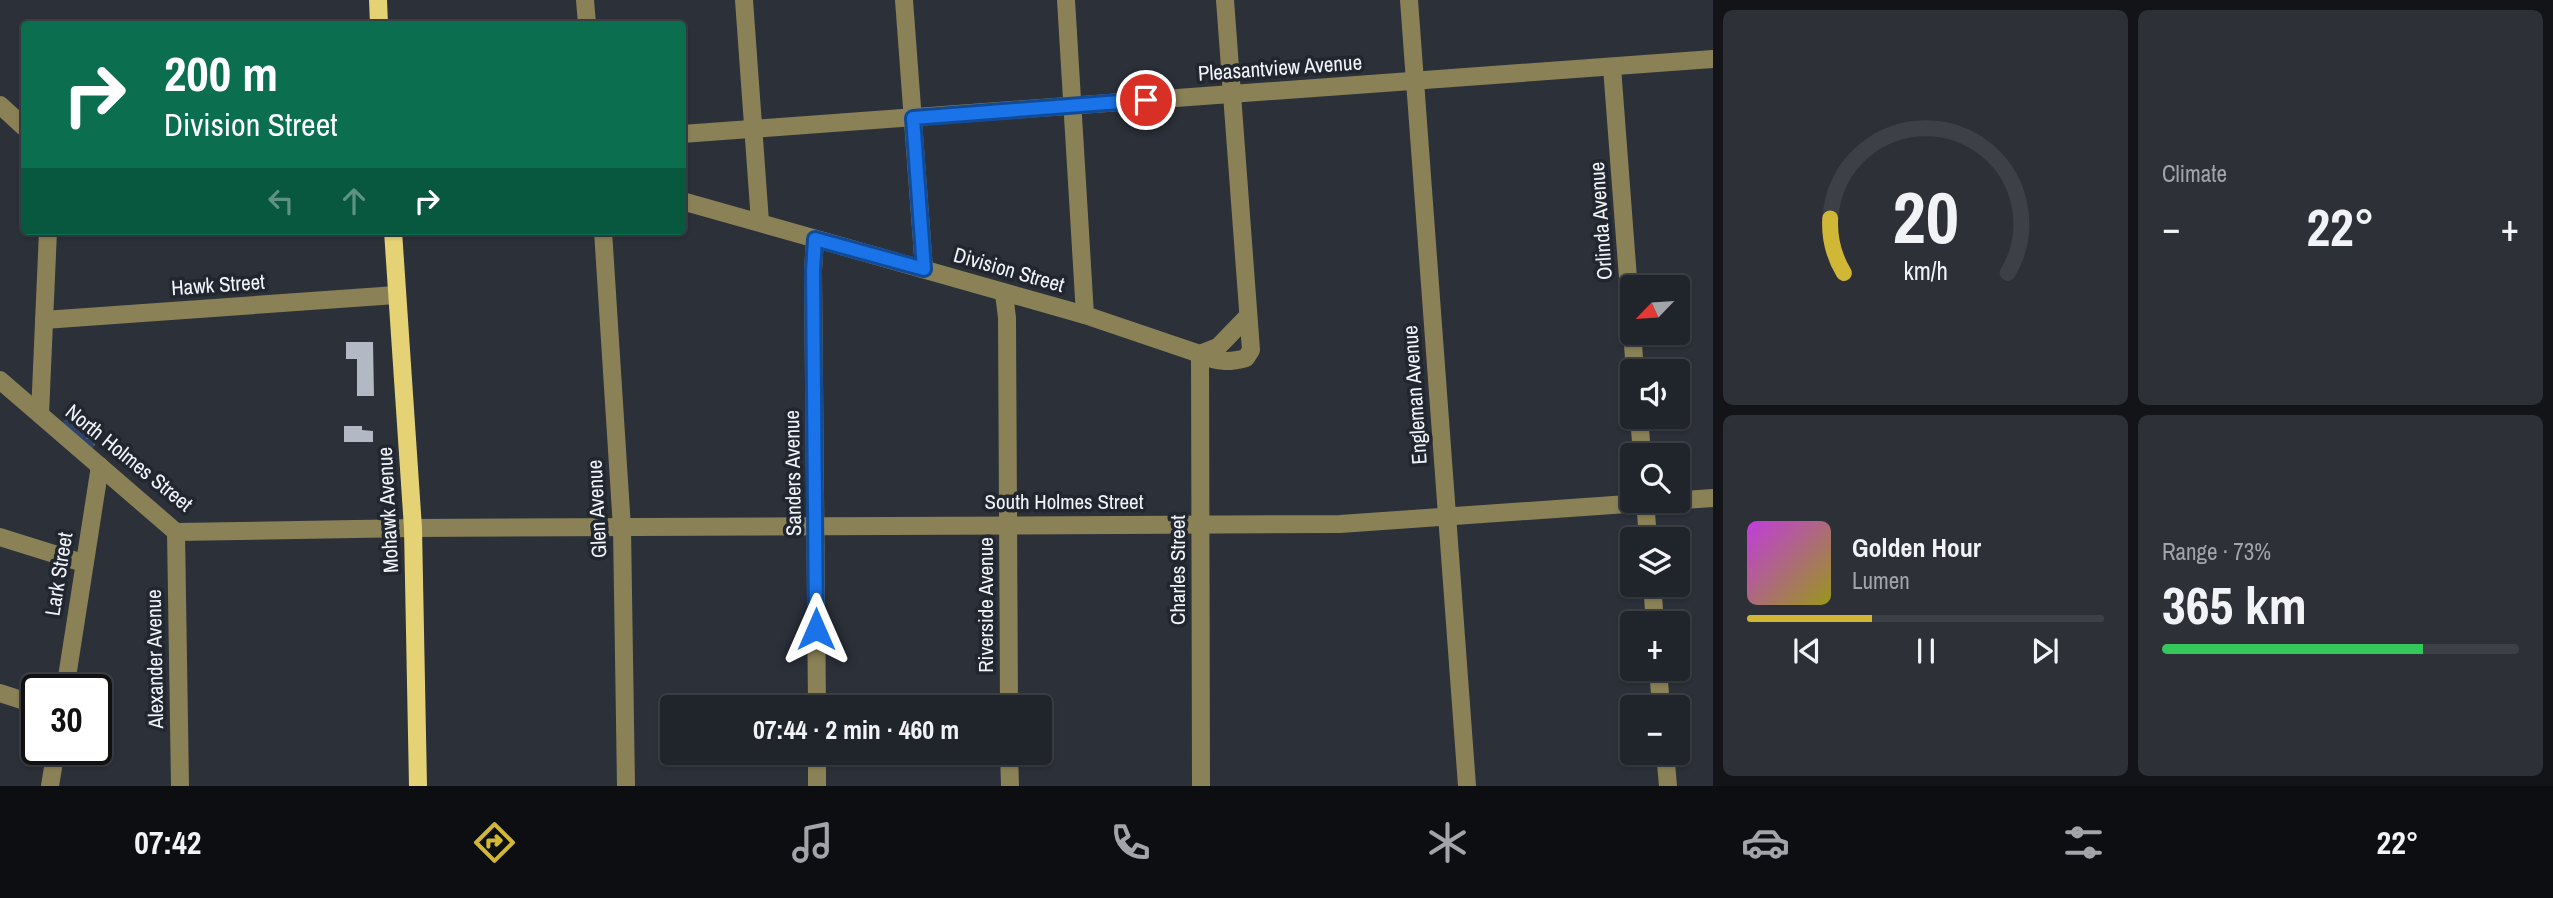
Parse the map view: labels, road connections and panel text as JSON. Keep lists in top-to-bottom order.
{
  "streets": {
    "main road": ["Mohawk Avenue"],
    "street": [
      "Pleasantview Avenue",
      "Orlinda Avenue",
      "Division Street",
      "Hawk Street",
      "Engleman Avenue",
      "North Holmes Street",
      "Sanders Avenue",
      "South Holmes Street",
      "Glen Avenue",
      "Charles Street",
      "Lark Street",
      "Riverside Avenue",
      "Alexander Avenue"
    ]
  },
  "crossings": [
    ["Pleasantview Avenue", "Orlinda Avenue"],
    ["Pleasantview Avenue", "Engleman Avenue"],
    ["Division Street", "Sanders Avenue"],
    ["Division Street", "Charles Street"],
    ["Division Street", "Riverside Avenue"],
    ["Hawk Street", "Mohawk Avenue"],
    ["Engleman Avenue", "South Holmes Street"],
    ["North Holmes Street", "South Holmes Street"],
    ["North Holmes Street", "Mohawk Avenue"],
    ["North Holmes Street", "Lark Street"],
    ["North Holmes Street", "Alexander Avenue"],
    ["Sanders Avenue", "South Holmes Street"],
    ["South Holmes Street", "Glen Avenue"],
    ["South Holmes Street", "Mohawk Avenue"],
    ["South Holmes Street", "Charles Street"],
    ["South Holmes Street", "Riverside Avenue"]
  ],
  "north": "bottom left",
  "page": {
    "tile": [
      "Climate",
      ["Range · 73%", "365 km"]
    ],
    "turn": ["200 m", "Division Street"],
    "heat": ["−", "22°", "+"],
    "map_buttons": ["+", "−"],
    "song": ["Golden Hour", "Lumen"],
    "limit": "30",
    "trip": "07:44 · 2 min · 460 m",
    "tabs": ["07:42", "22°"],
    "gauge": ["20", "km/h"]
  }
}
